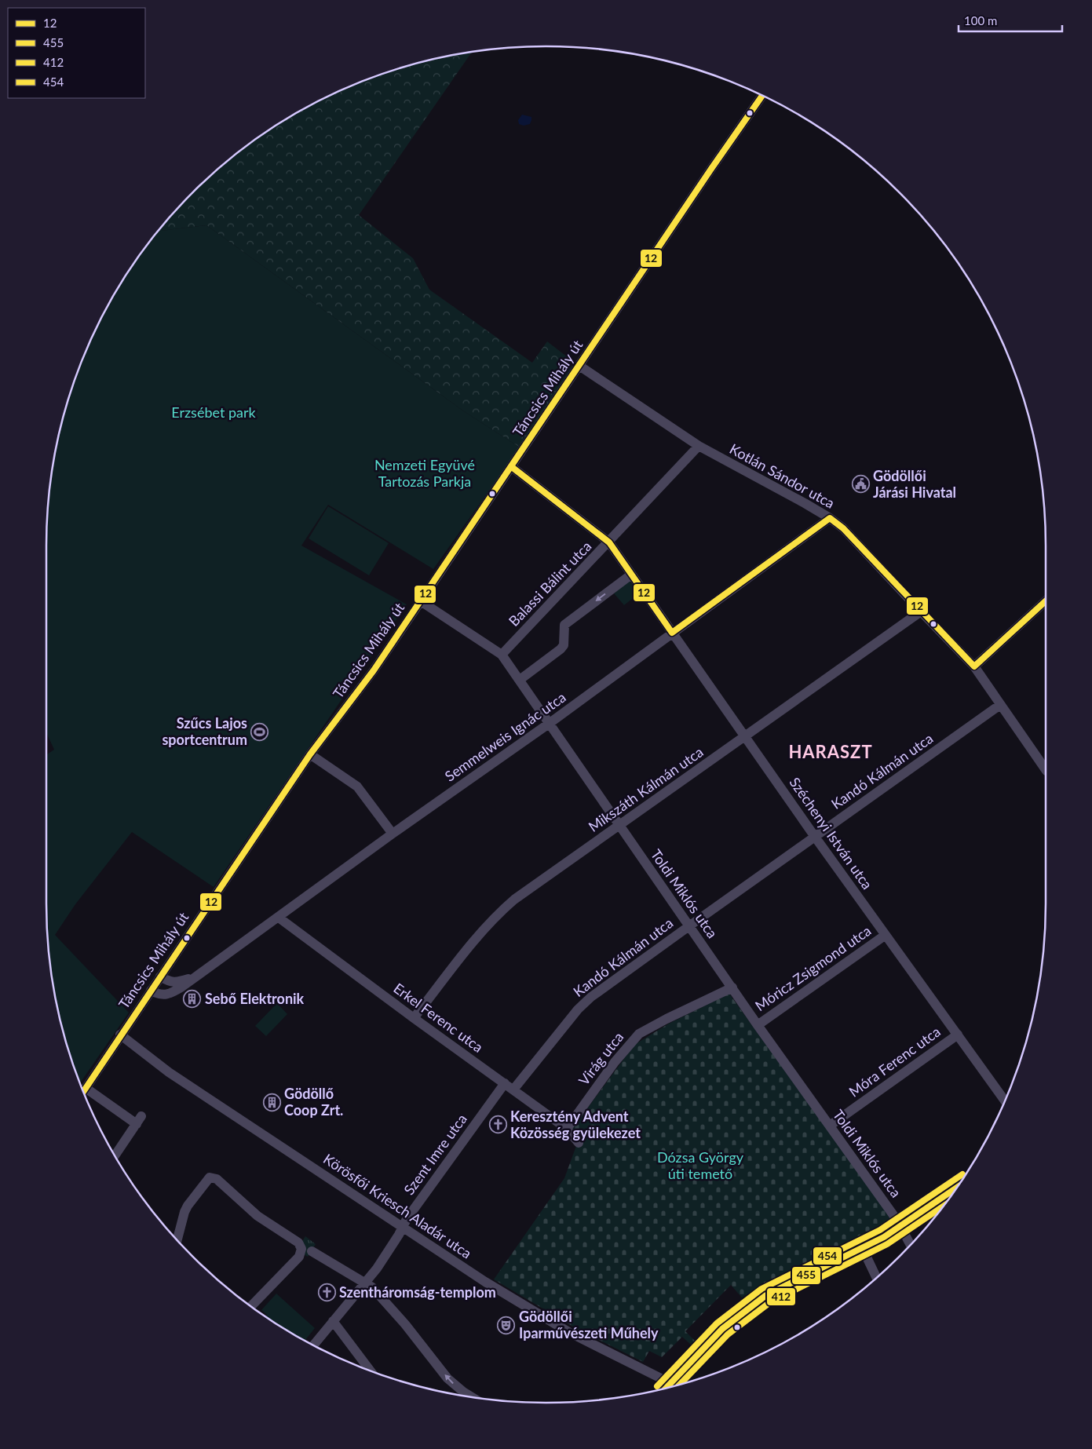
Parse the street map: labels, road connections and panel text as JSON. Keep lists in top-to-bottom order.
{
  "streets": {
    "street": [
      "Táncsics Mihály út",
      "Kotlán Sándor utca",
      "Balassi Bálint utca",
      "Semmelweis Ignác utca",
      "Kandó Kálmán utca",
      "Mikszáth Kálmán utca",
      "Széchenyi István utca",
      "Toldi Miklós utca",
      "Móricz Zsigmond utca",
      "Erkel Ferenc utca",
      "Virág utca",
      "Móra Ferenc utca",
      "Szent Imre utca",
      "Körösfői Kriesch Aladár utca"
    ]
  },
  "crossings": [
    ["Táncsics Mihály út", "Kotlán Sándor utca"],
    ["Táncsics Mihály út", "Semmelweis Ignác utca"],
    ["Táncsics Mihály út", "Széchenyi István utca"],
    ["Táncsics Mihály út", "Toldi Miklós utca"],
    ["Táncsics Mihály út", "Körösfői Kriesch Aladár utca"],
    ["Kotlán Sándor utca", "Balassi Bálint utca"],
    ["Kotlán Sándor utca", "Semmelweis Ignác utca"],
    ["Kotlán Sándor utca", "Kandó Kálmán utca"],
    ["Kotlán Sándor utca", "Mikszáth Kálmán utca"],
    ["Balassi Bálint utca", "Széchenyi István utca"],
    ["Balassi Bálint utca", "Toldi Miklós utca"],
    ["Semmelweis Ignác utca", "Széchenyi István utca"],
    ["Semmelweis Ignác utca", "Toldi Miklós utca"],
    ["Semmelweis Ignác utca", "Erkel Ferenc utca"],
    ["Kandó Kálmán utca", "Széchenyi István utca"],
    ["Kandó Kálmán utca", "Toldi Miklós utca"],
    ["Kandó Kálmán utca", "Erkel Ferenc utca"],
    ["Mikszáth Kálmán utca", "Széchenyi István utca"],
    ["Mikszáth Kálmán utca", "Toldi Miklós utca"],
    ["Mikszáth Kálmán utca", "Erkel Ferenc utca"],
    ["Széchenyi István utca", "Móricz Zsigmond utca"],
    ["Széchenyi István utca", "Móra Ferenc utca"],
    ["Toldi Miklós utca", "Móricz Zsigmond utca"],
    ["Toldi Miklós utca", "Virág utca"],
    ["Toldi Miklós utca", "Móra Ferenc utca"],
    ["Erkel Ferenc utca", "Virág utca"],
    ["Erkel Ferenc utca", "Szent Imre utca"],
    ["Szent Imre utca", "Körösfői Kriesch Aladár utca"]
  ],
  "districts": ["HARASZT"],
  "parks": ["Erzsébet park", "Nemzeti Együvé Tartozás Parkja", "Dózsa György úti temető"],
  "places": {
    "public building": ["Gödöllői Járási Hivatal"],
    "sports": ["Szűcs Lajos sportcentrum"],
    "building": ["Sebő Elektronik", "Gödöllő Coop Zrt."],
    "church": ["Keresztény Advent Közösség gyülekezet", "Szentháromság-templom"],
    "theatre": ["Gödöllői Iparművészeti Műhely"]
  },
  "lines": [
    "transit line 12",
    "transit line 454",
    "transit line 455",
    "transit line 412"
  ],
  "legend": [
    "12",
    "455",
    "412",
    "454"
  ],
  "scale_bar": "100 m"
}
